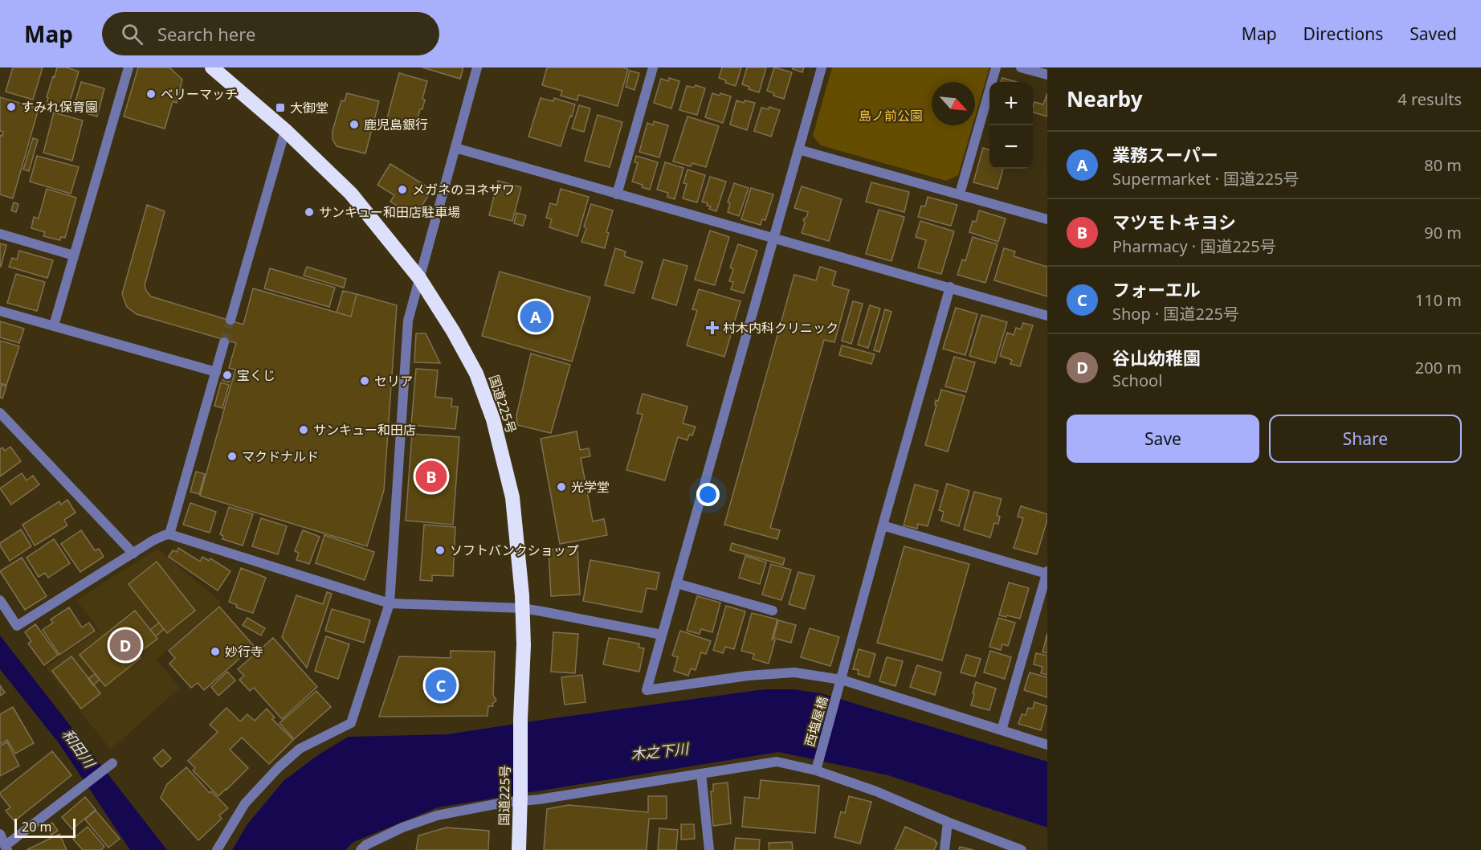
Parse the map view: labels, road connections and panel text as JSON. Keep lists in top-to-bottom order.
{
  "streets": {
    "highway": ["国道225号"],
    "street": ["西塩屋橋"]
  },
  "water": ["和田川", "木之下川"],
  "parks": ["島ノ前公園"],
  "places": {
    "other": [
      "ベリーマッチ",
      "すみれ保育園",
      "鹿児島銀行",
      "メガネのヨネザワ",
      "サンキュー和田店駐車場",
      "宝くじ",
      "セリア",
      "サンキュー和田店",
      "マクドナルド",
      "光学堂",
      "ソフトバンクショップ",
      "妙行寺"
    ],
    "transit": ["大御堂"],
    "health": ["村木内科クリニック"]
  },
  "scale_bar": "20 m",
  "north": "bottom right",
  "page": {
    "header": "Map",
    "search": "Search here",
    "nav": ["Map", "Directions", "Saved"],
    "heading": ["Nearby", "4 results"],
    "map_buttons": ["+", "−"],
    "list": [
      {
        "mark": "A",
        "name": "業務スーパー",
        "note": "Supermarket · 国道225号",
        "value": "80 m"
      },
      {
        "mark": "B",
        "name": "マツモトキヨシ",
        "note": "Pharmacy · 国道225号",
        "value": "90 m"
      },
      {
        "mark": "C",
        "name": "フォーエル",
        "note": "Shop · 国道225号",
        "value": "110 m"
      },
      {
        "mark": "D",
        "name": "谷山幼稚園",
        "note": "School",
        "value": "200 m"
      }
    ],
    "pins": [
      "A",
      "B",
      "D",
      "C"
    ],
    "buttons": ["Save", "Share"],
    "scale": "20 m"
  }
}
